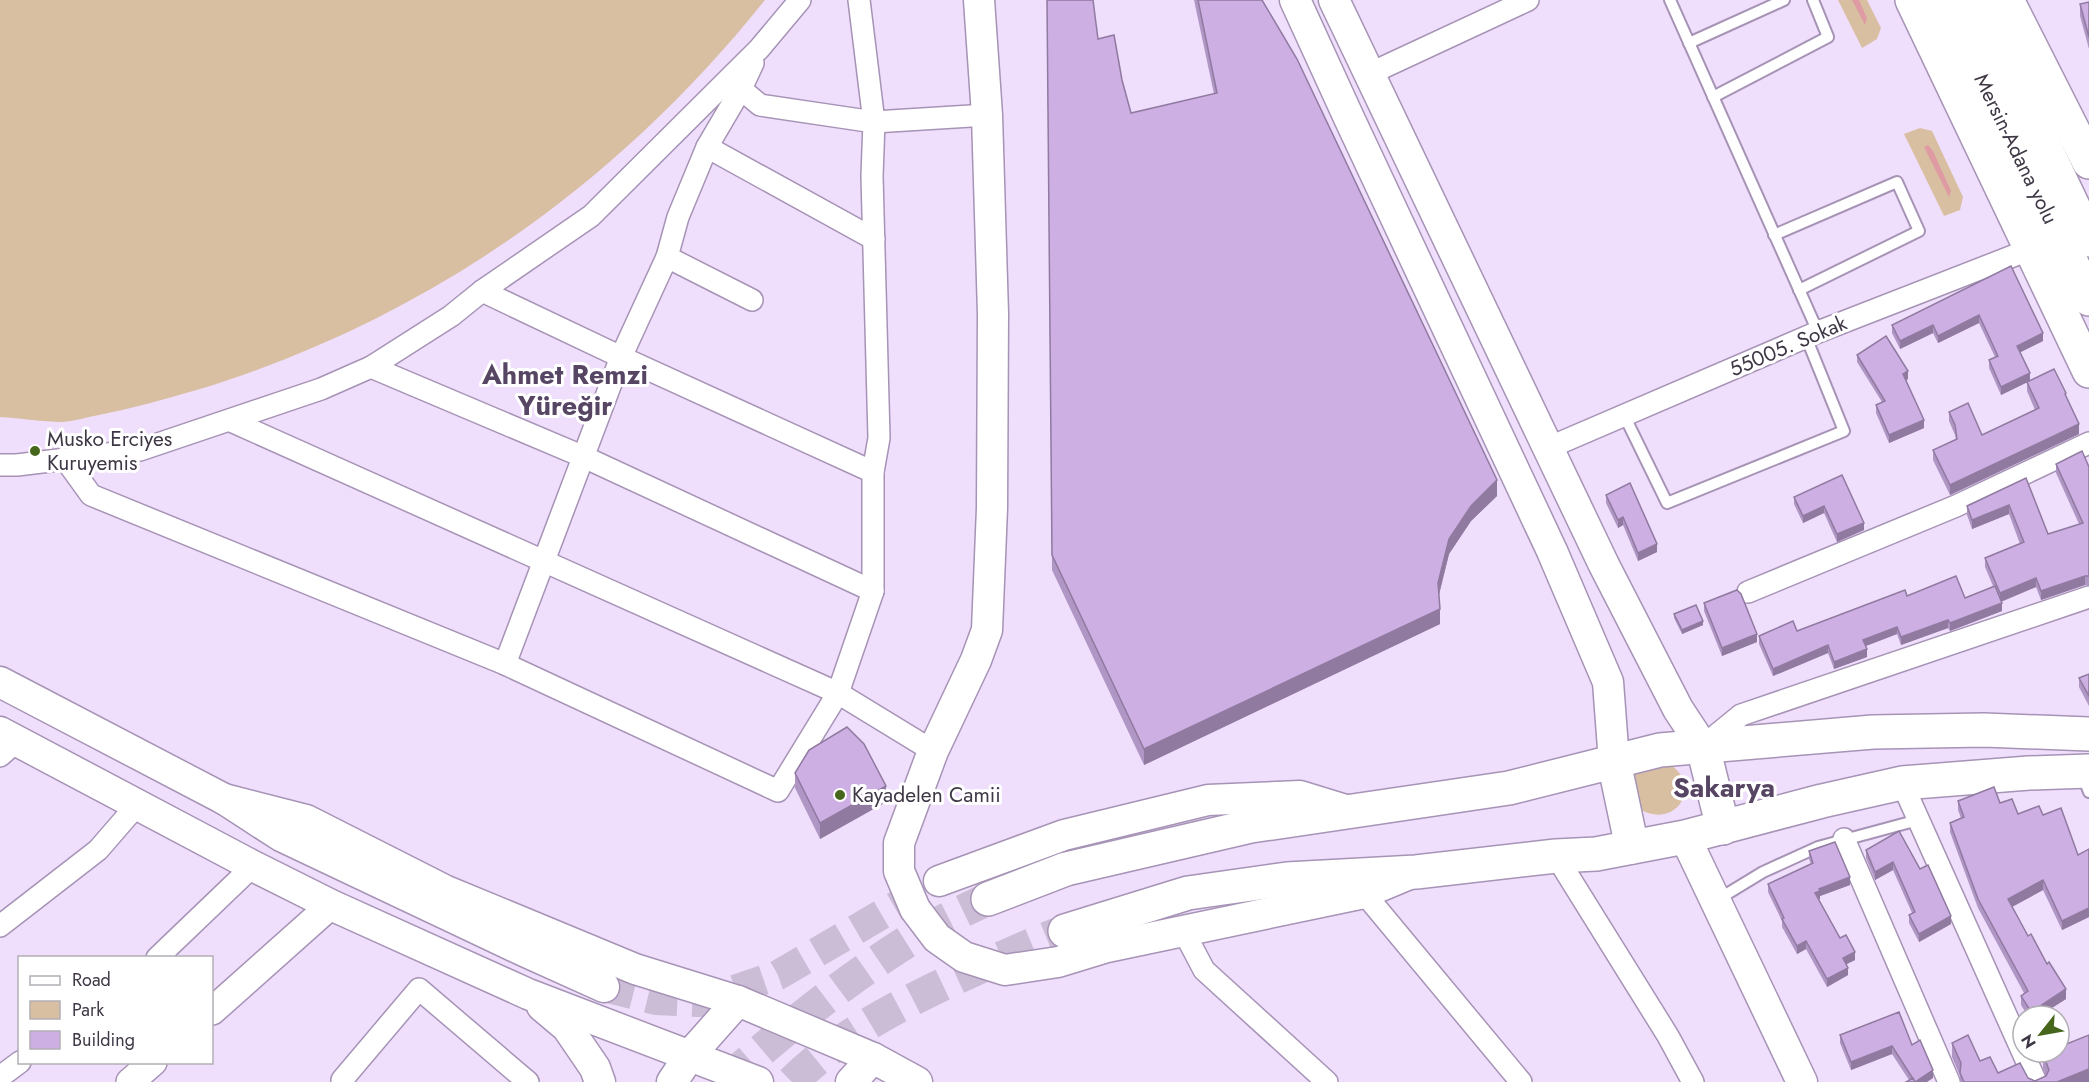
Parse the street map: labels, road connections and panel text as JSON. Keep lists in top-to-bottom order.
{
  "streets": {
    "main road": ["Mersin-Adana yolu"],
    "street": ["55005. Sokak"]
  },
  "districts": ["Ahmet Remzi Yüreğir", "Sakarya"],
  "places": ["Musko Erciyes Kuruyemis", "Kayadelen Camii"],
  "legend": ["Road", "Park", "Building"],
  "north": "bottom left"
}
